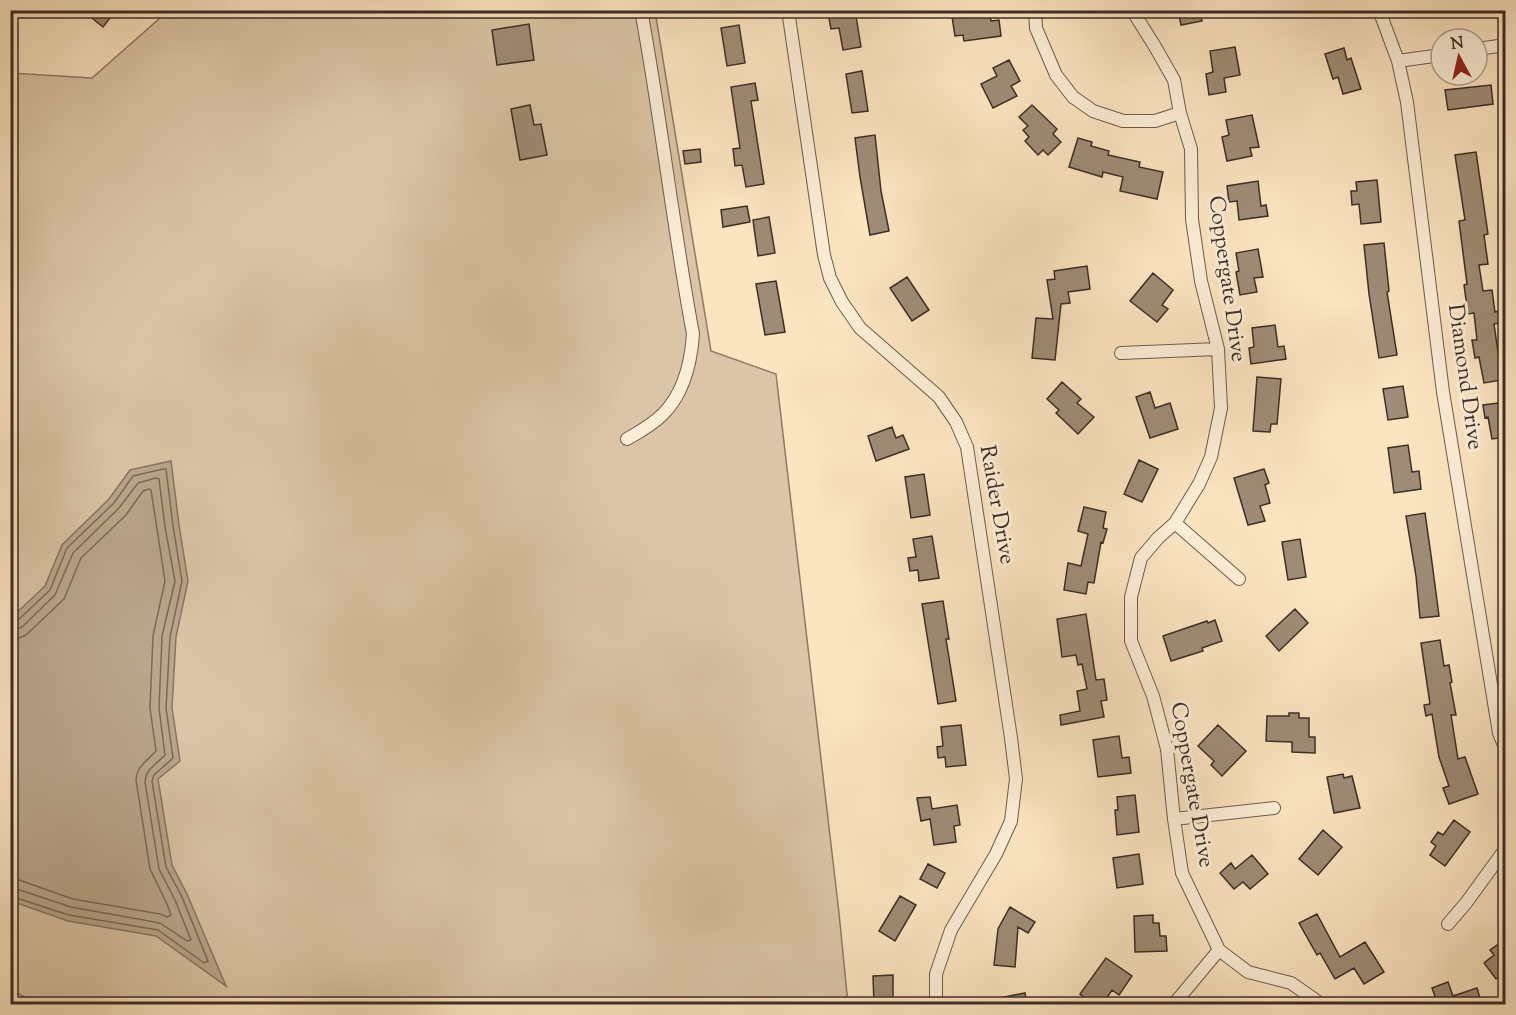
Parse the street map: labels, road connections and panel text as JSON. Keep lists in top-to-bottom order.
{
  "streets": {
    "street": ["Coppergate Drive", "Diamond Drive", "Raider Drive"]
  },
  "north": "top"
}
